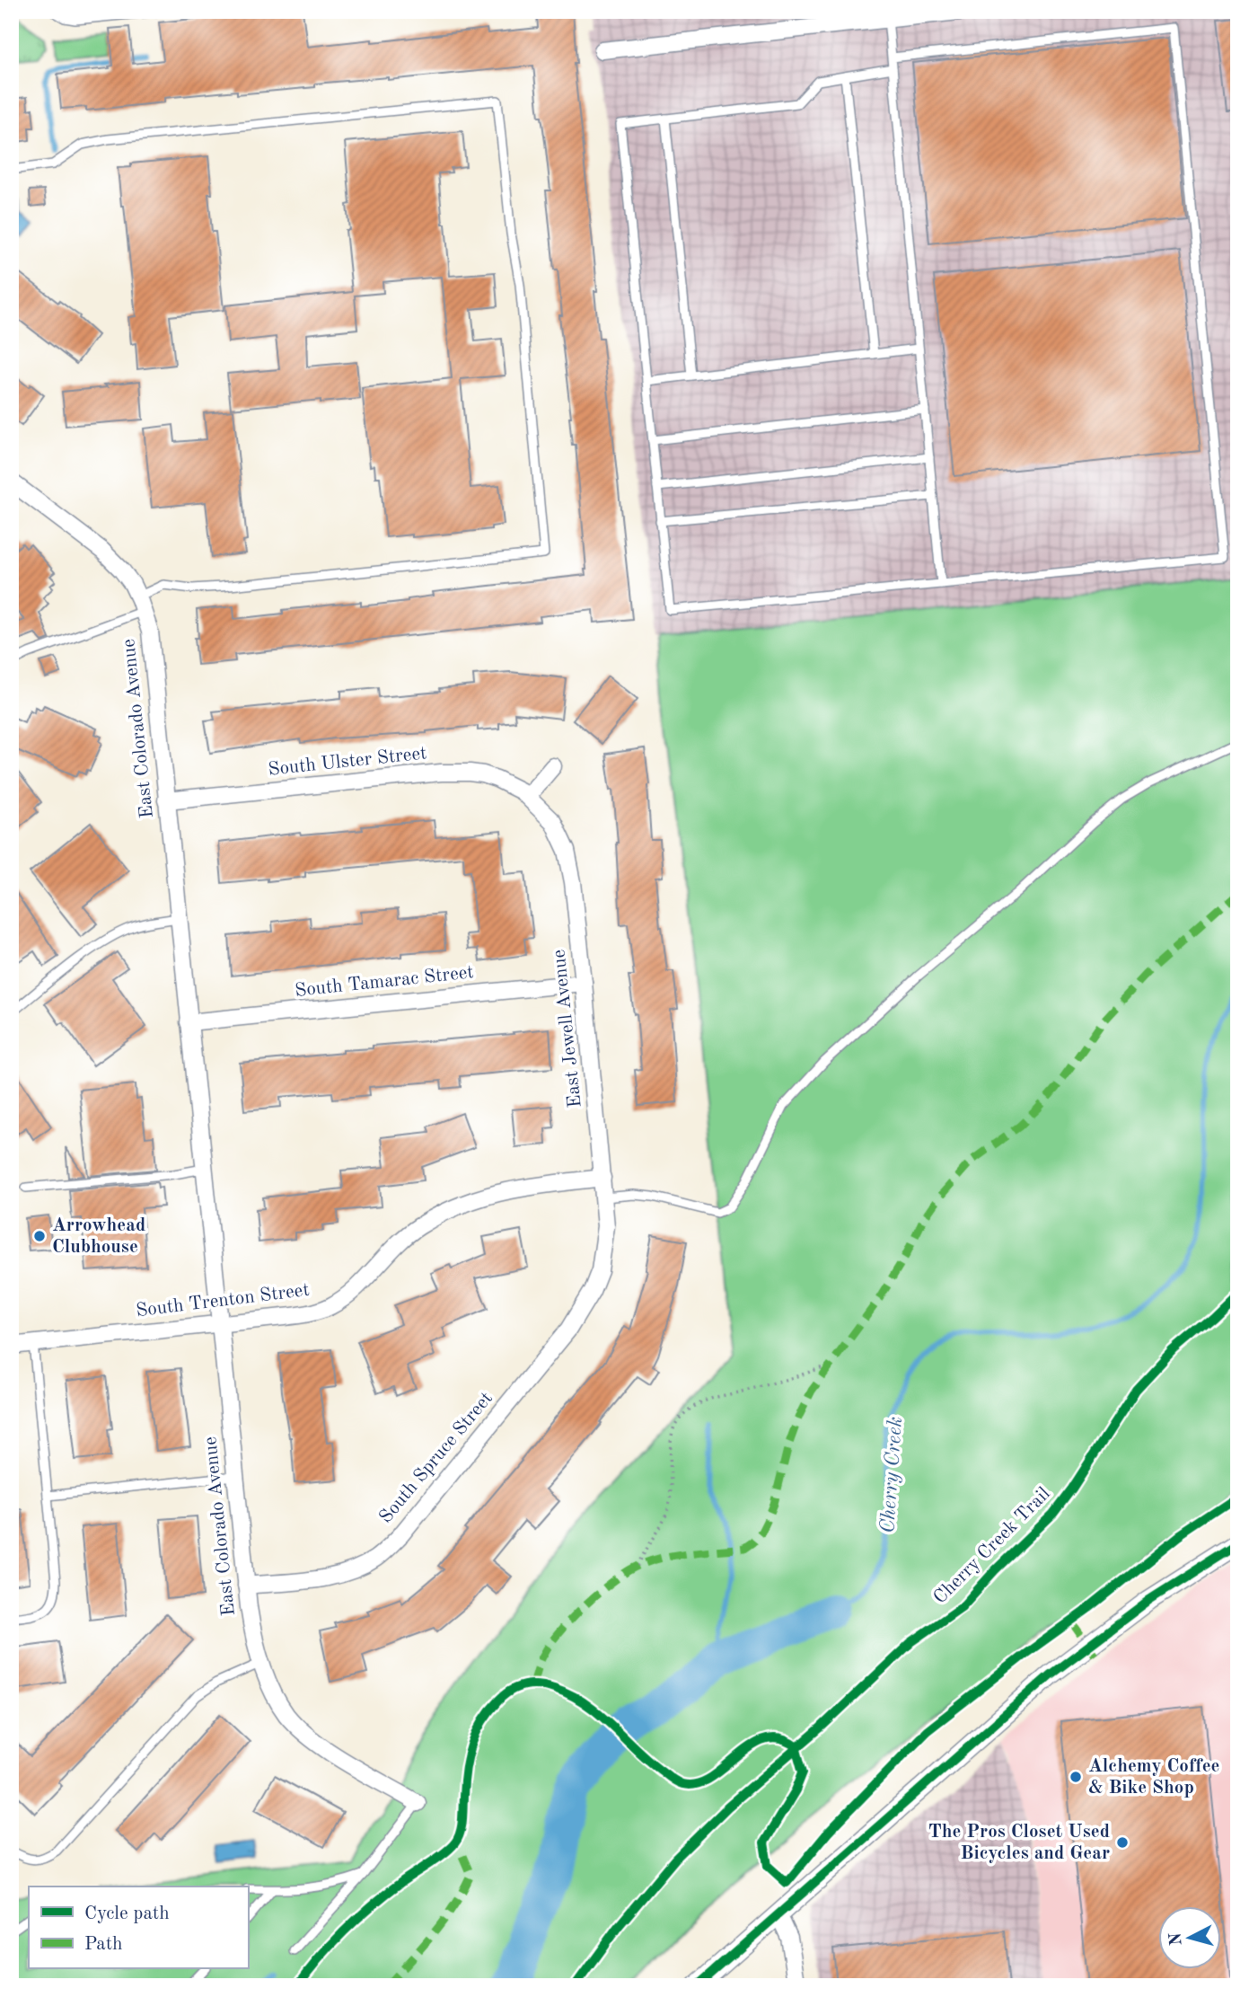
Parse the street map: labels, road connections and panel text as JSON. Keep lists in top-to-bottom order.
{
  "streets": {
    "street": [
      "East Colorado Avenue",
      "South Ulster Street",
      "South Tamarac Street",
      "East Jewell Avenue",
      "South Trenton Street",
      "South Spruce Street"
    ],
    "cycle path": ["Cherry Creek Trail"]
  },
  "crossings": [
    ["East Colorado Avenue", "South Ulster Street"],
    ["East Colorado Avenue", "South Tamarac Street"],
    ["East Colorado Avenue", "South Trenton Street"],
    ["East Colorado Avenue", "South Spruce Street"],
    ["South Ulster Street", "East Jewell Avenue"],
    ["South Tamarac Street", "East Jewell Avenue"],
    ["East Jewell Avenue", "South Trenton Street"],
    ["East Jewell Avenue", "South Spruce Street"]
  ],
  "water": ["Cherry Creek"],
  "places": ["Arrowhead Clubhouse", "Alchemy Coffee & Bike Shop", "The Pros Closet Used Bicycles and Gear"],
  "legend": ["Cycle path", "Path"],
  "north": "left"
}
